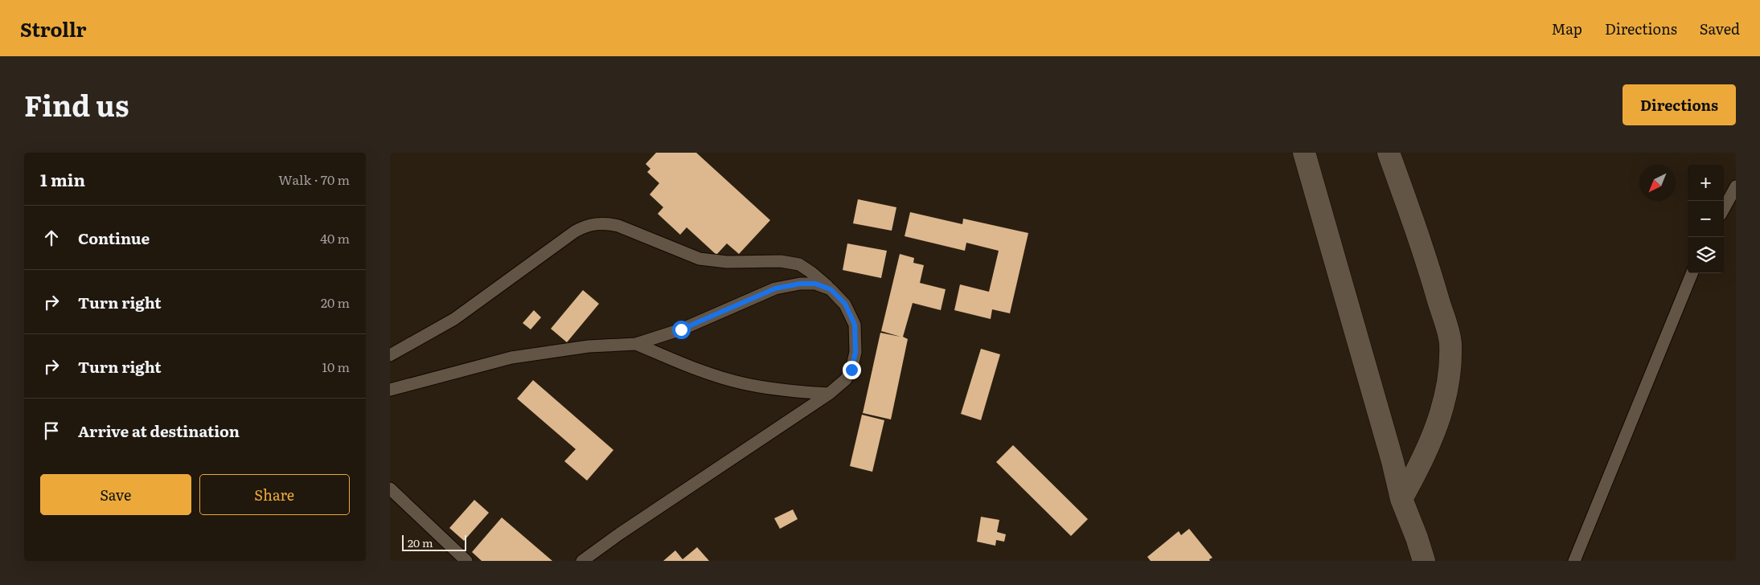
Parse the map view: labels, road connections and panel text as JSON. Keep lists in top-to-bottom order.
{
  "scale_bar": "20 m",
  "north": "bottom left",
  "page": {
    "header": "Strollr",
    "nav": ["Map", "Directions", "Saved"],
    "title": "Find us",
    "buttons": [
      "Directions",
      ["Save", "Share"]
    ],
    "heading": ["1 min", "Walk · 70 m"],
    "map_buttons": ["+", "−"],
    "list": [
      ["Continue", "40 m"],
      ["Turn right", "20 m"],
      ["Turn right", "10 m"],
      "Arrive at destination"
    ],
    "scale": "20 m"
  }
}
